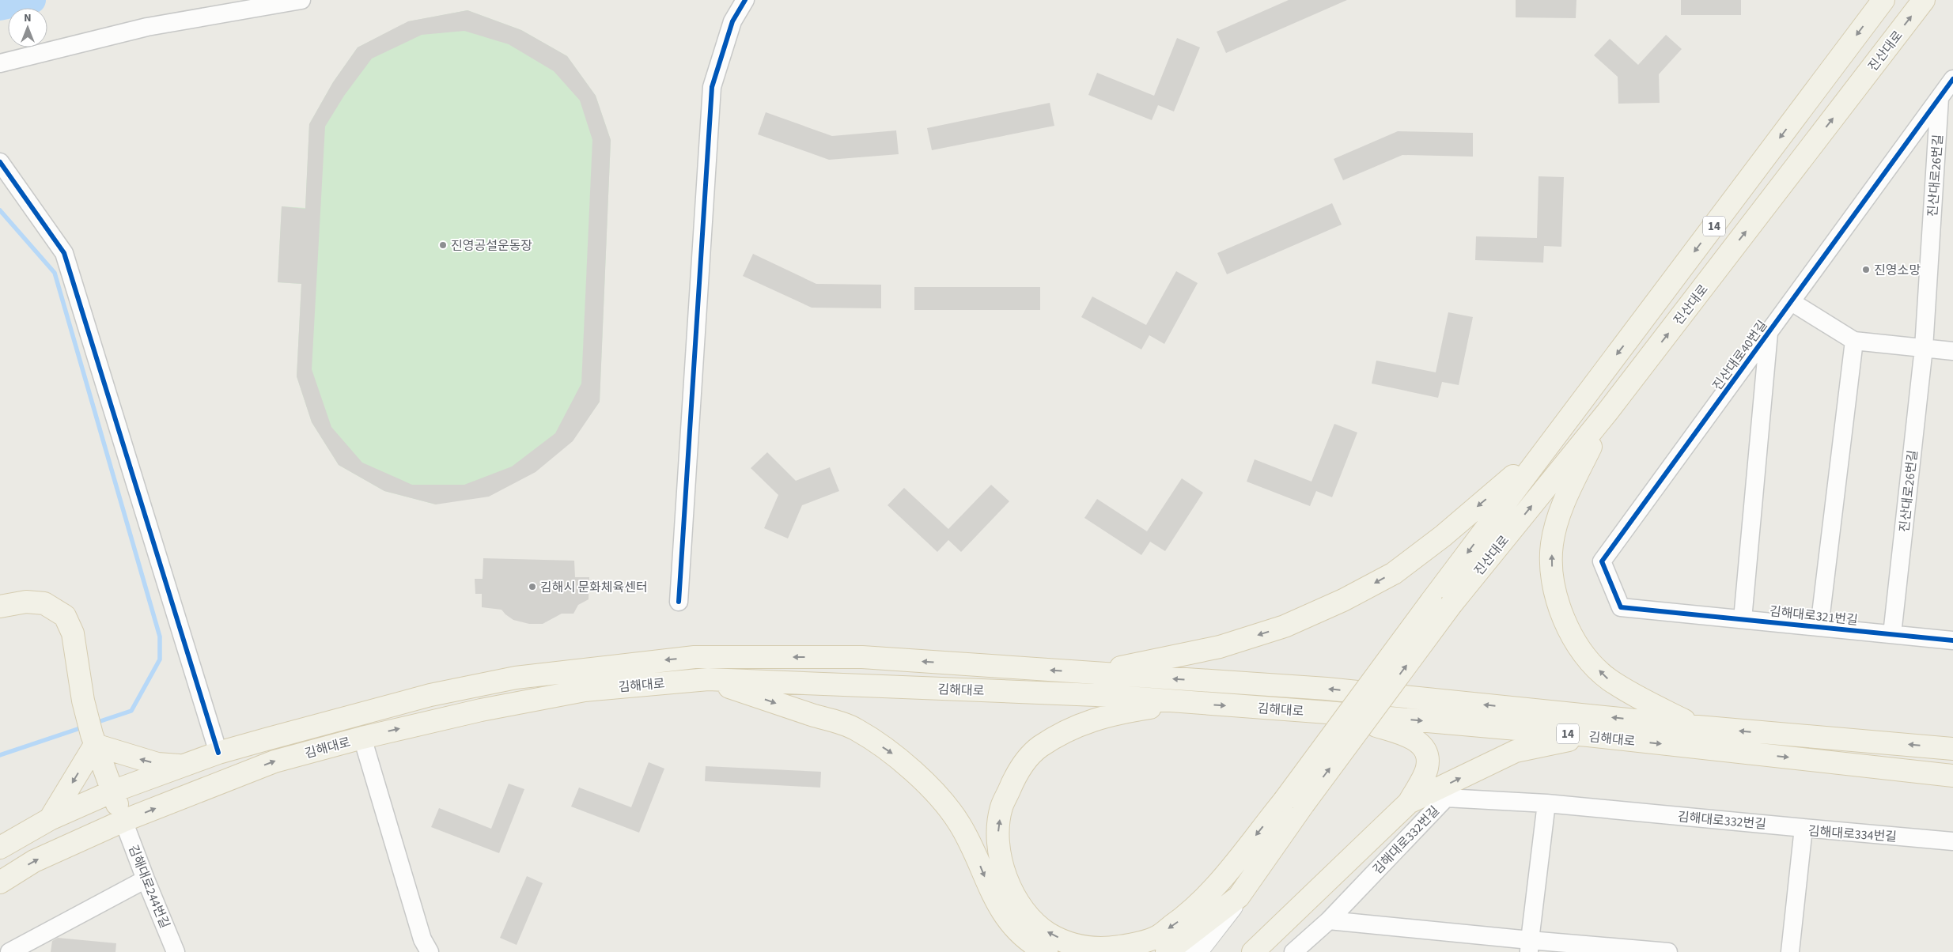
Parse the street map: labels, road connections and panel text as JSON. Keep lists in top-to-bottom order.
{
  "streets": {
    "main road": ["진산대로", "14", "김해대로"],
    "street": [
      "진산대로26번길",
      "진산대로40번길",
      "김해대로321번길",
      "김해대로332번길",
      "김해대로334번길",
      "김해대로244번길"
    ]
  },
  "crossings": [
    ["진산대로26번길", "진산대로40번길"],
    ["진산대로26번길", "김해대로321번길"],
    ["진산대로40번길", "김해대로321번길"],
    ["김해대로", "김해대로244번길"],
    ["김해대로332번길", "김해대로334번길"]
  ],
  "places": ["진영공설운동장", "진영소망", "김해시 문화체육센터"],
  "north": "top"
}
